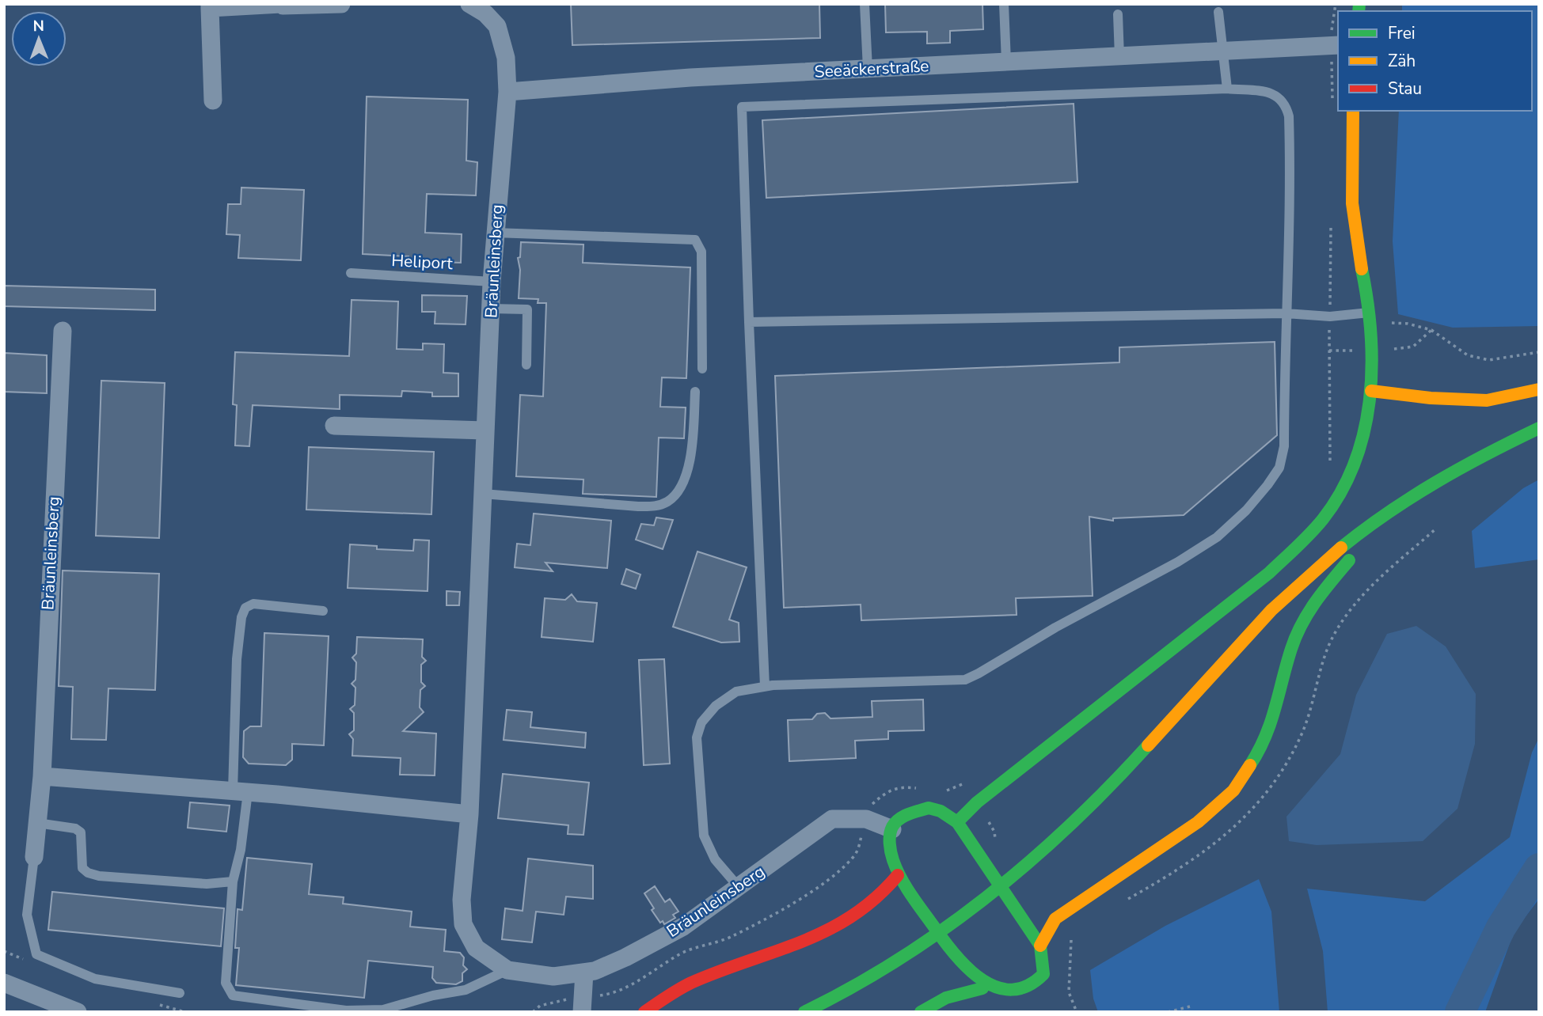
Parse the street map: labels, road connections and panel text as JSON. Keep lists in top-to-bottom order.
{
  "streets": {
    "street": ["Seeäckerstraße", "Bräunleinsberg"],
    "lane": ["Heliport"]
  },
  "crossings": [
    ["Seeäckerstraße", "Bräunleinsberg"],
    ["Bräunleinsberg", "Heliport"]
  ],
  "legend": ["Frei", "Zäh", "Stau"],
  "north": "top"
}
